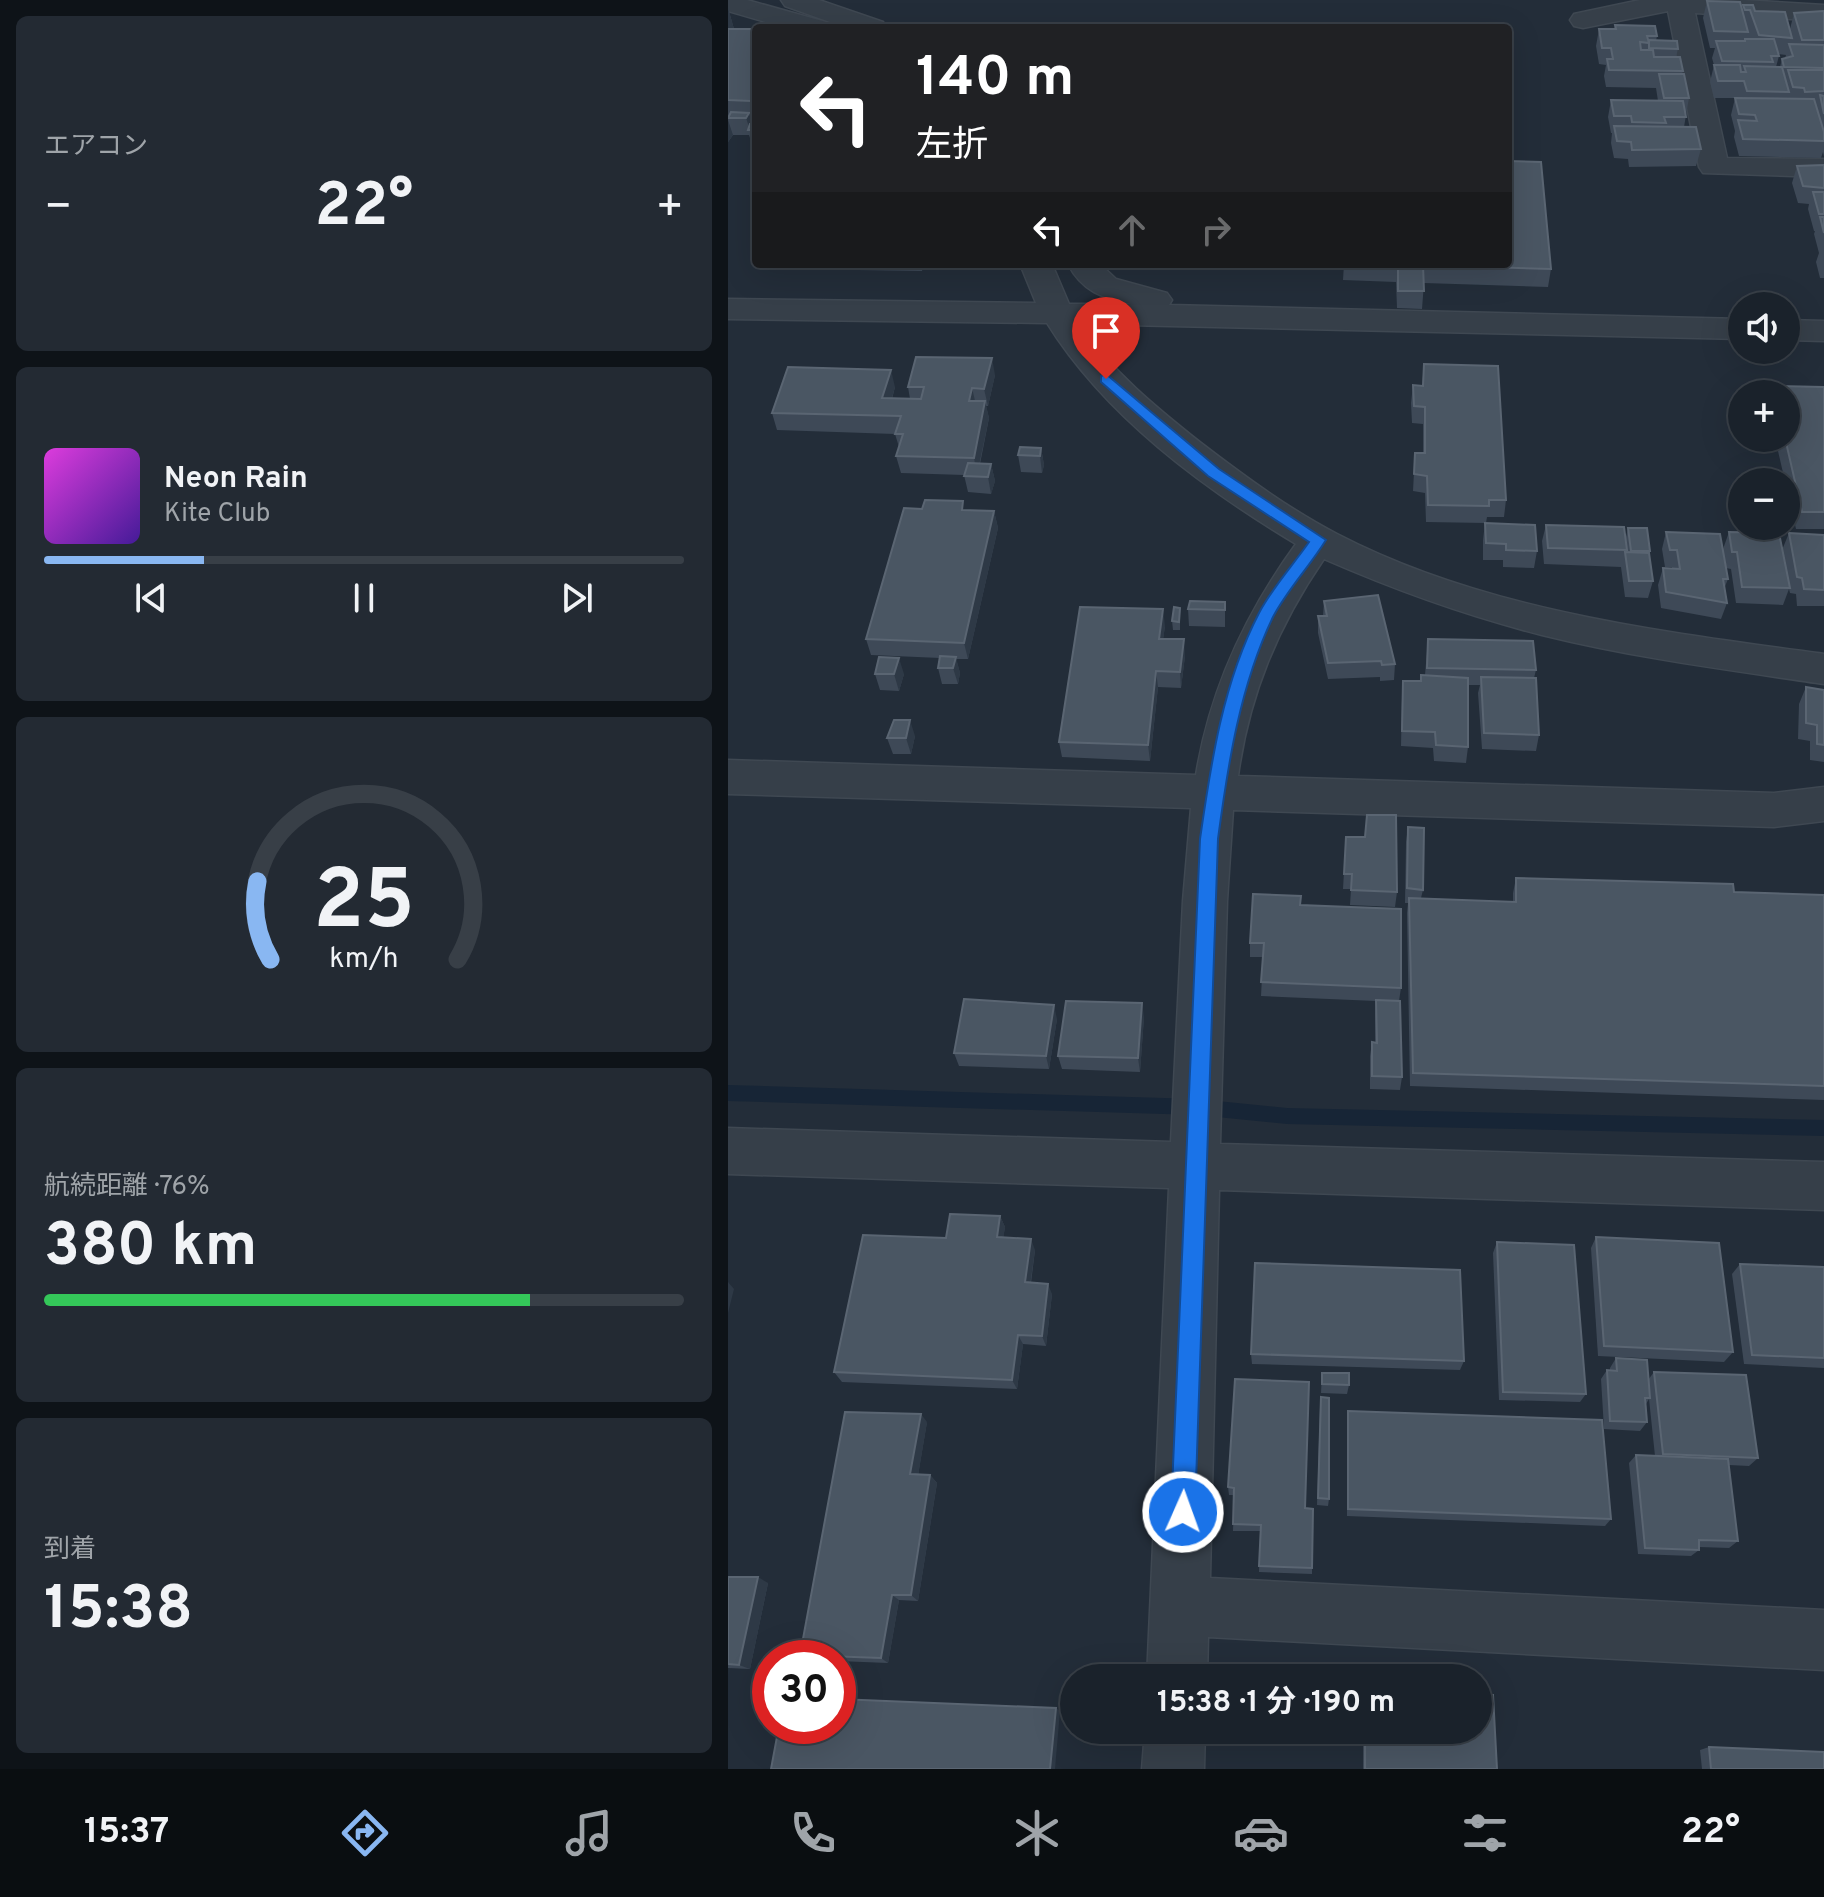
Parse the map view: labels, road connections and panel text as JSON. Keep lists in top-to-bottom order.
{
  "page": {
    "tile": [
      "エアコン",
      ["航続距離 · 76%", "380 km"],
      ["到着", "15:38"]
    ],
    "turn": ["140 m", "左折"],
    "heat": ["−", "22°", "+"],
    "map_buttons": ["+", "−"],
    "song": ["Neon Rain", "Kite Club"],
    "limit": "30",
    "trip": "15:38 · 1 分 · 190 m",
    "tabs": ["15:37", "22°"],
    "gauge": ["25", "km/h"]
  }
}
